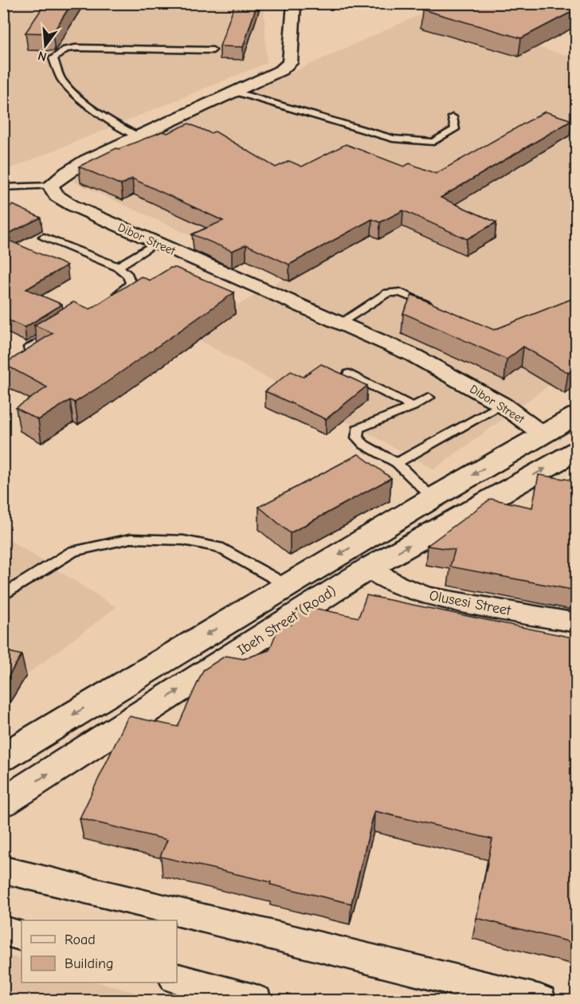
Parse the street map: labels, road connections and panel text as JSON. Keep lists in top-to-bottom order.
{
  "streets": {
    "street": ["Dibor Street", "Olusesi Street", "Ibeh Street (Road)"]
  },
  "crossings": [
    ["Dibor Street", "Ibeh Street (Road)"],
    ["Olusesi Street", "Ibeh Street (Road)"]
  ],
  "legend": ["Road", "Building"],
  "north": "bottom"
}
